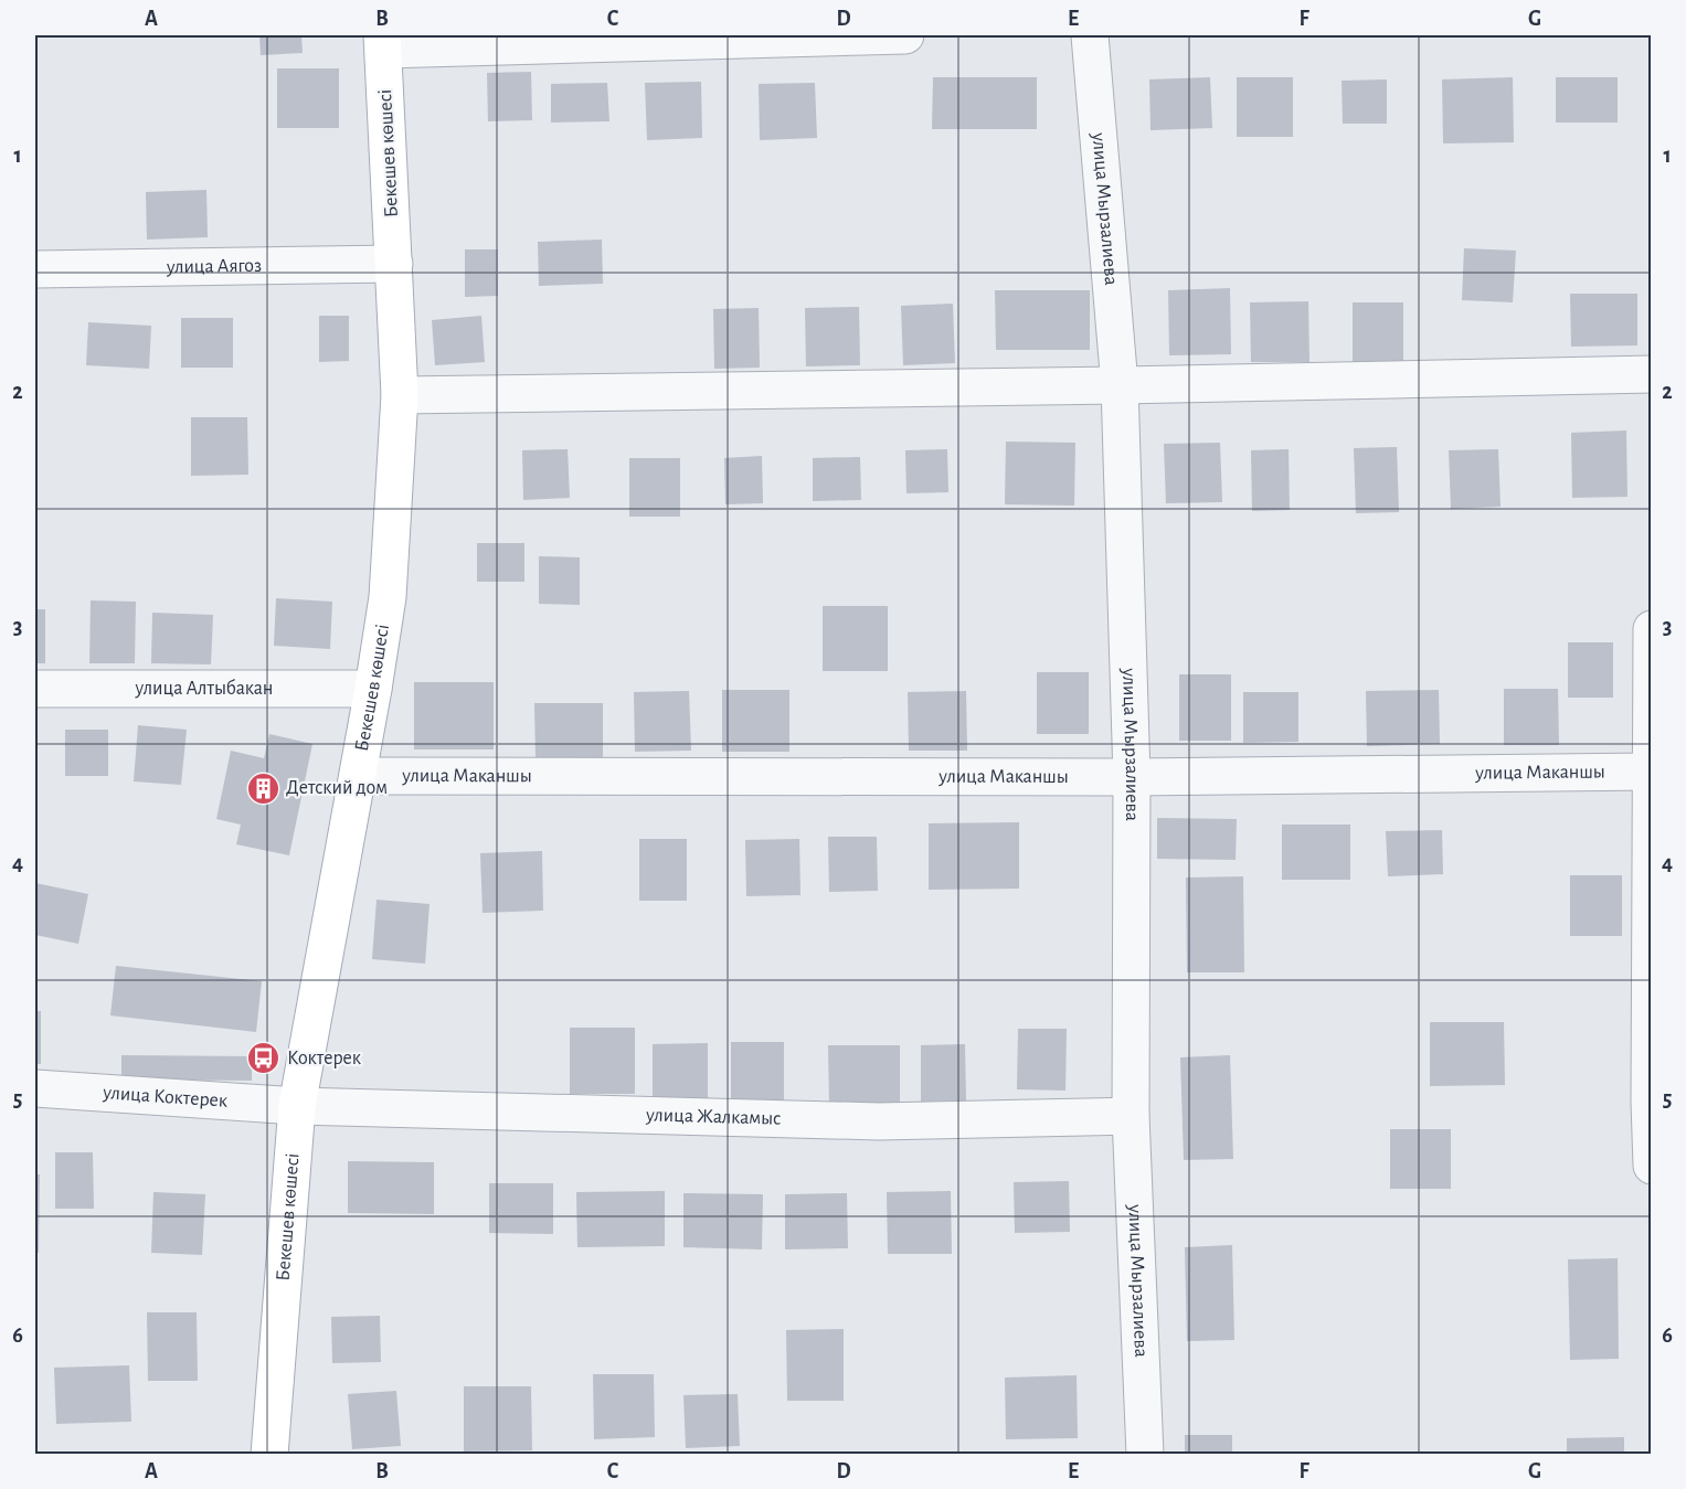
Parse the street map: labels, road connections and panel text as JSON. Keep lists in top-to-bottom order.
{
  "streets": {
    "main road": ["Бекешев көшесі"],
    "street": [
      "улица Мырзалиева",
      "улица Аягоз",
      "улица Алтыбакан",
      "улица Маканшы",
      "улица Коктерек",
      "улица Жалкамыс"
    ]
  },
  "crossings": [
    ["Бекешев көшесі", "улица Аягоз"],
    ["Бекешев көшесі", "улица Алтыбакан"],
    ["Бекешев көшесі", "улица Маканшы"],
    ["Бекешев көшесі", "улица Коктерек"],
    ["Бекешев көшесі", "улица Жалкамыс"],
    ["улица Мырзалиева", "улица Маканшы"],
    ["улица Мырзалиева", "улица Жалкамыс"],
    ["улица Коктерек", "улица Жалкамыс"]
  ],
  "places": {
    "building": ["Детский дом"],
    "bus stop": ["Коктерек"]
  },
  "grid": {
    "columns": [
      "A",
      "B",
      "C",
      "D",
      "E",
      "F",
      "G"
    ],
    "rows": [
      "1",
      "2",
      "3",
      "4",
      "5",
      "6"
    ]
  }
}
